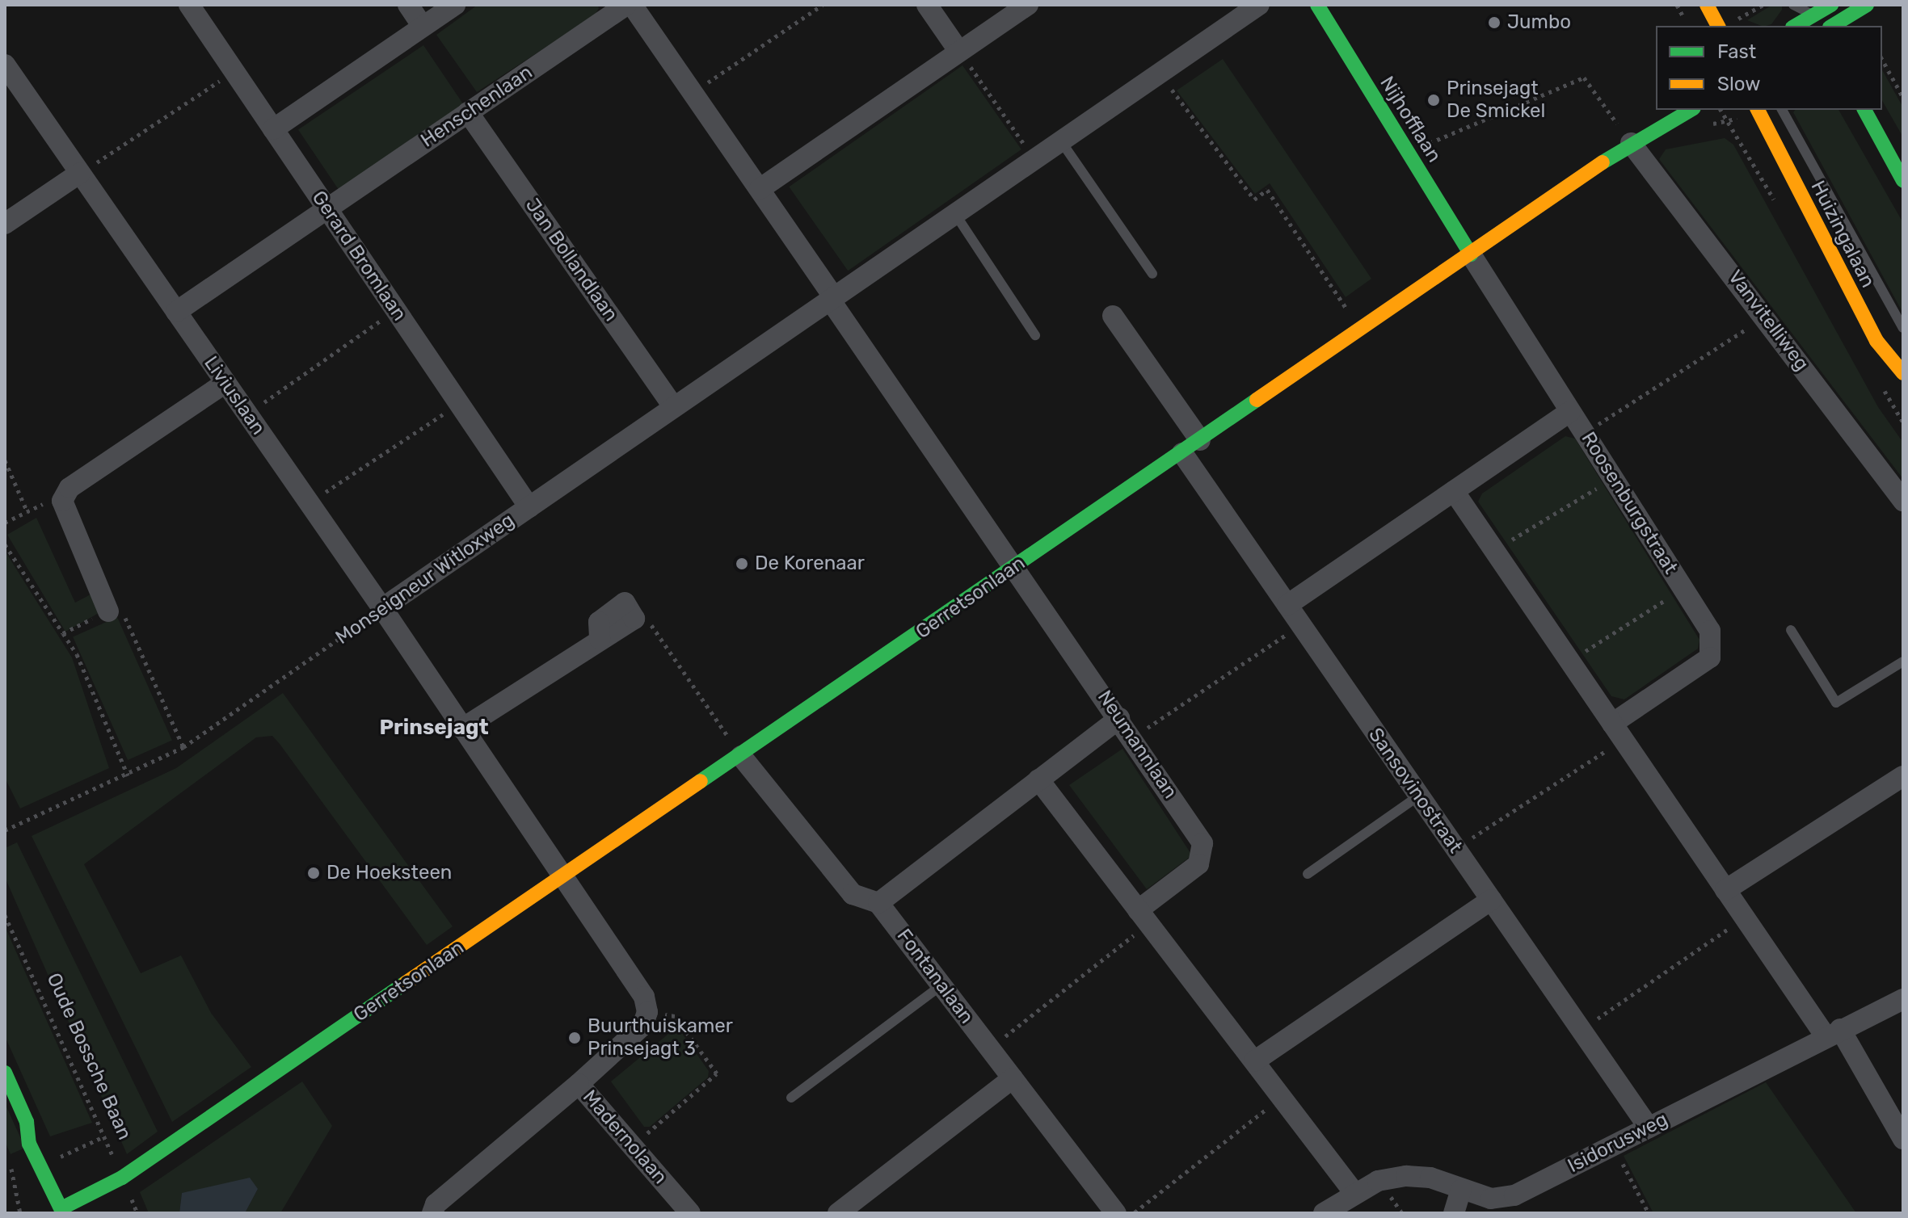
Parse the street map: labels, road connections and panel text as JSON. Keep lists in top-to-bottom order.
{
  "streets": {
    "street": [
      "Henschenlaan",
      "Nijhofflaan",
      "Huizingalaan",
      "Gerard Bromlaan",
      "Jan Bollandlaan",
      "Vanvitelliweg",
      "Liviuslaan",
      "Roosenburgstraat",
      "Monseigneur Witloxweg",
      "Gerretsonlaan",
      "Neumannlaan",
      "Sansovinostraat",
      "Fontanalaan",
      "Madernolaan",
      "Isidorusweg"
    ],
    "path": ["Oude Bossche Baan"]
  },
  "crossings": [
    ["Henschenlaan", "Gerard Bromlaan"],
    ["Henschenlaan", "Jan Bollandlaan"],
    ["Henschenlaan", "Liviuslaan"],
    ["Nijhofflaan", "Roosenburgstraat"],
    ["Nijhofflaan", "Gerretsonlaan"],
    ["Gerard Bromlaan", "Monseigneur Witloxweg"],
    ["Jan Bollandlaan", "Monseigneur Witloxweg"],
    ["Vanvitelliweg", "Gerretsonlaan"],
    ["Liviuslaan", "Monseigneur Witloxweg"],
    ["Liviuslaan", "Gerretsonlaan"],
    ["Roosenburgstraat", "Gerretsonlaan"],
    ["Monseigneur Witloxweg", "Neumannlaan"],
    ["Gerretsonlaan", "Neumannlaan"],
    ["Gerretsonlaan", "Sansovinostraat"],
    ["Gerretsonlaan", "Fontanalaan"],
    ["Gerretsonlaan", "Oude Bossche Baan"],
    ["Sansovinostraat", "Isidorusweg"]
  ],
  "districts": ["Prinsejagt"],
  "places": [
    "Jumbo",
    "Prinsejagt De Smickel",
    "De Korenaar",
    "De Hoeksteen",
    "Buurthuiskamer Prinsejagt 3"
  ],
  "legend": ["Fast", "Slow"]
}
